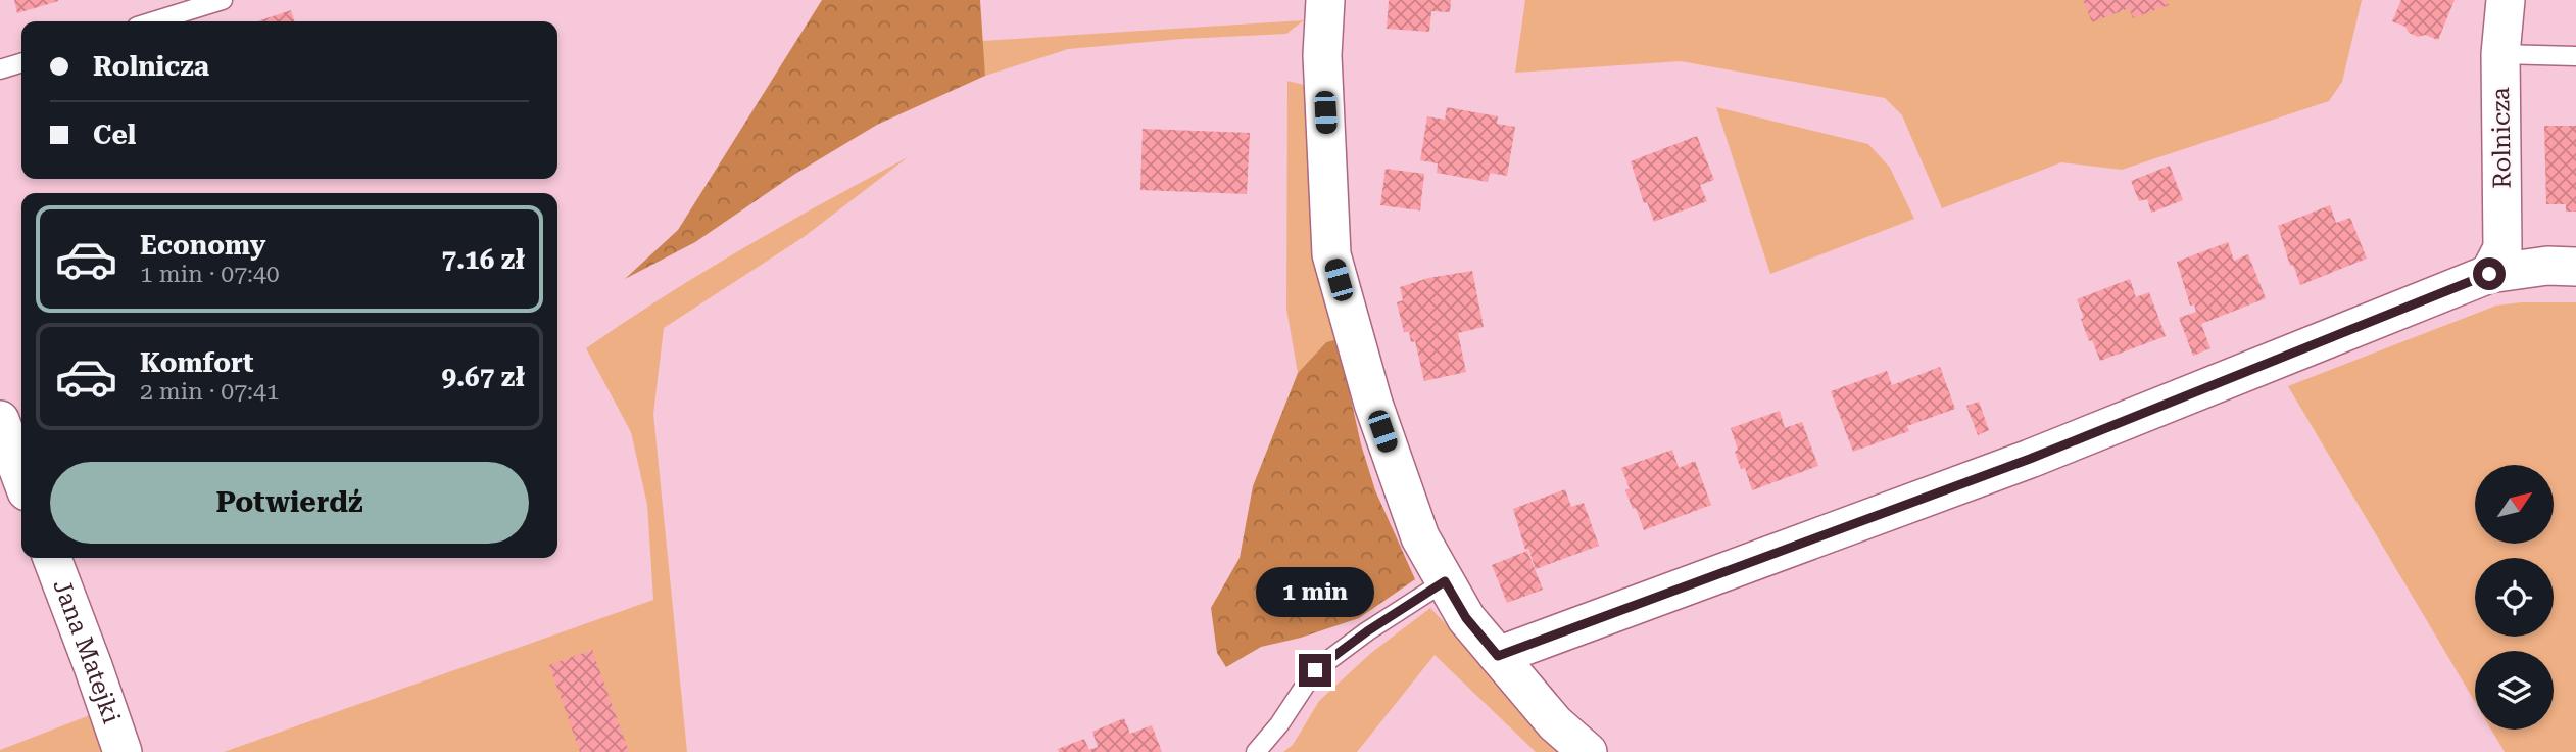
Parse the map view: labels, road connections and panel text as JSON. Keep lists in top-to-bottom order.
{
  "streets": {
    "street": ["Rolnicza", "Jana Matejki"]
  },
  "north": "top right",
  "page": {
    "banner": ["Rolnicza", "Cel"],
    "list": [
      {
        "name": "Economy",
        "note": "1 min · 07:40",
        "value": "7.16 zł"
      },
      {
        "name": "Komfort",
        "note": "2 min · 07:41",
        "value": "9.67 zł"
      }
    ],
    "buttons": "Potwierdź",
    "bubble": "1 min"
  }
}
